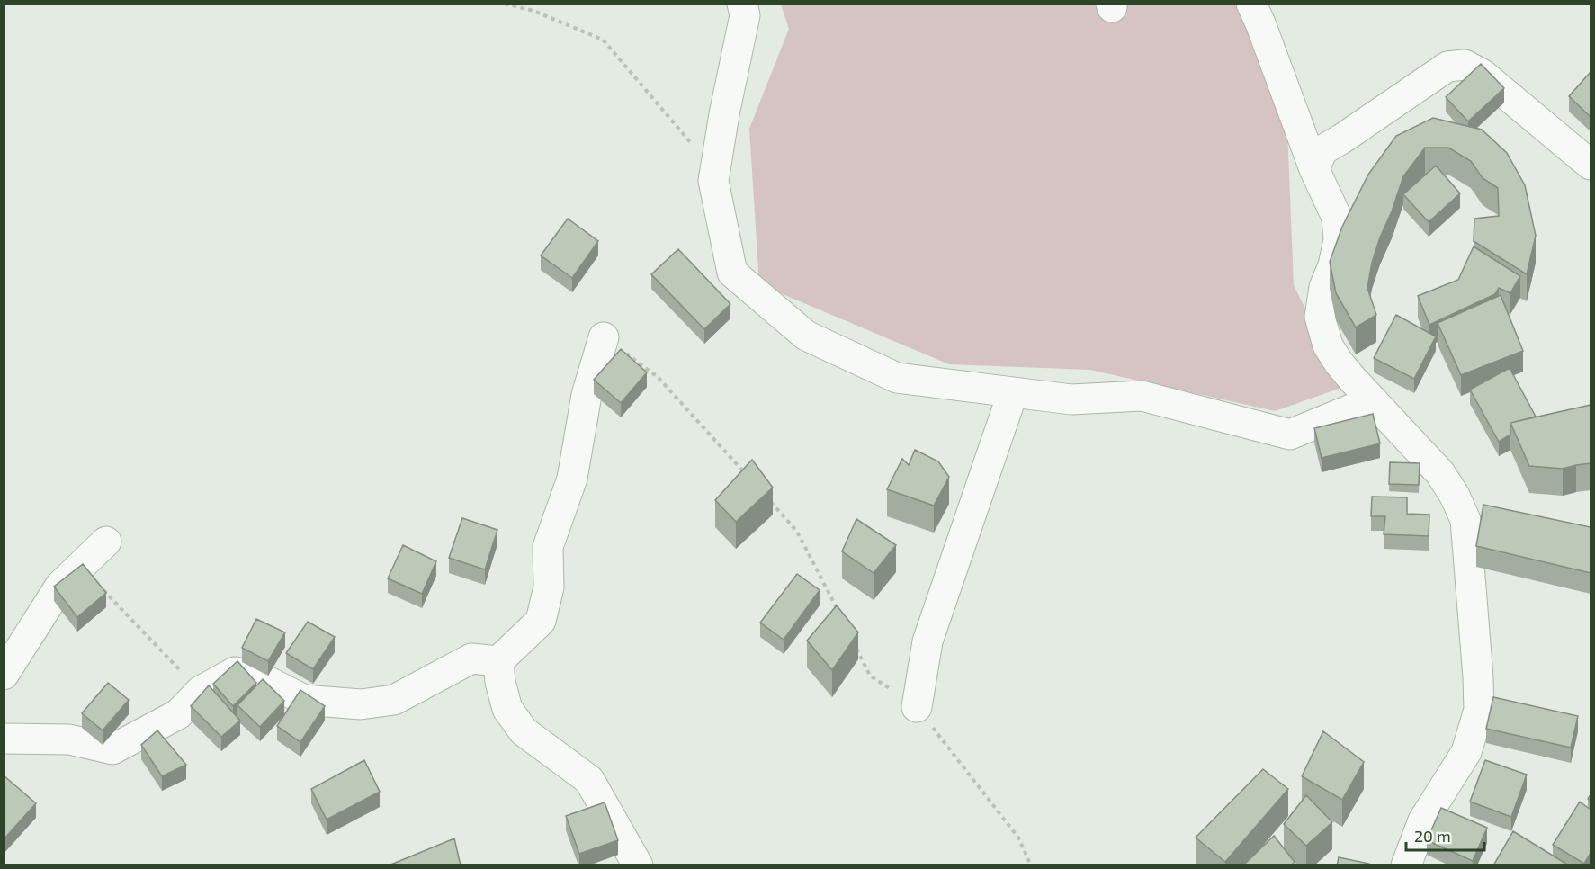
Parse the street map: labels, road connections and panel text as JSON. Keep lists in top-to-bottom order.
{
  "scale_bar": "20 m"
}
